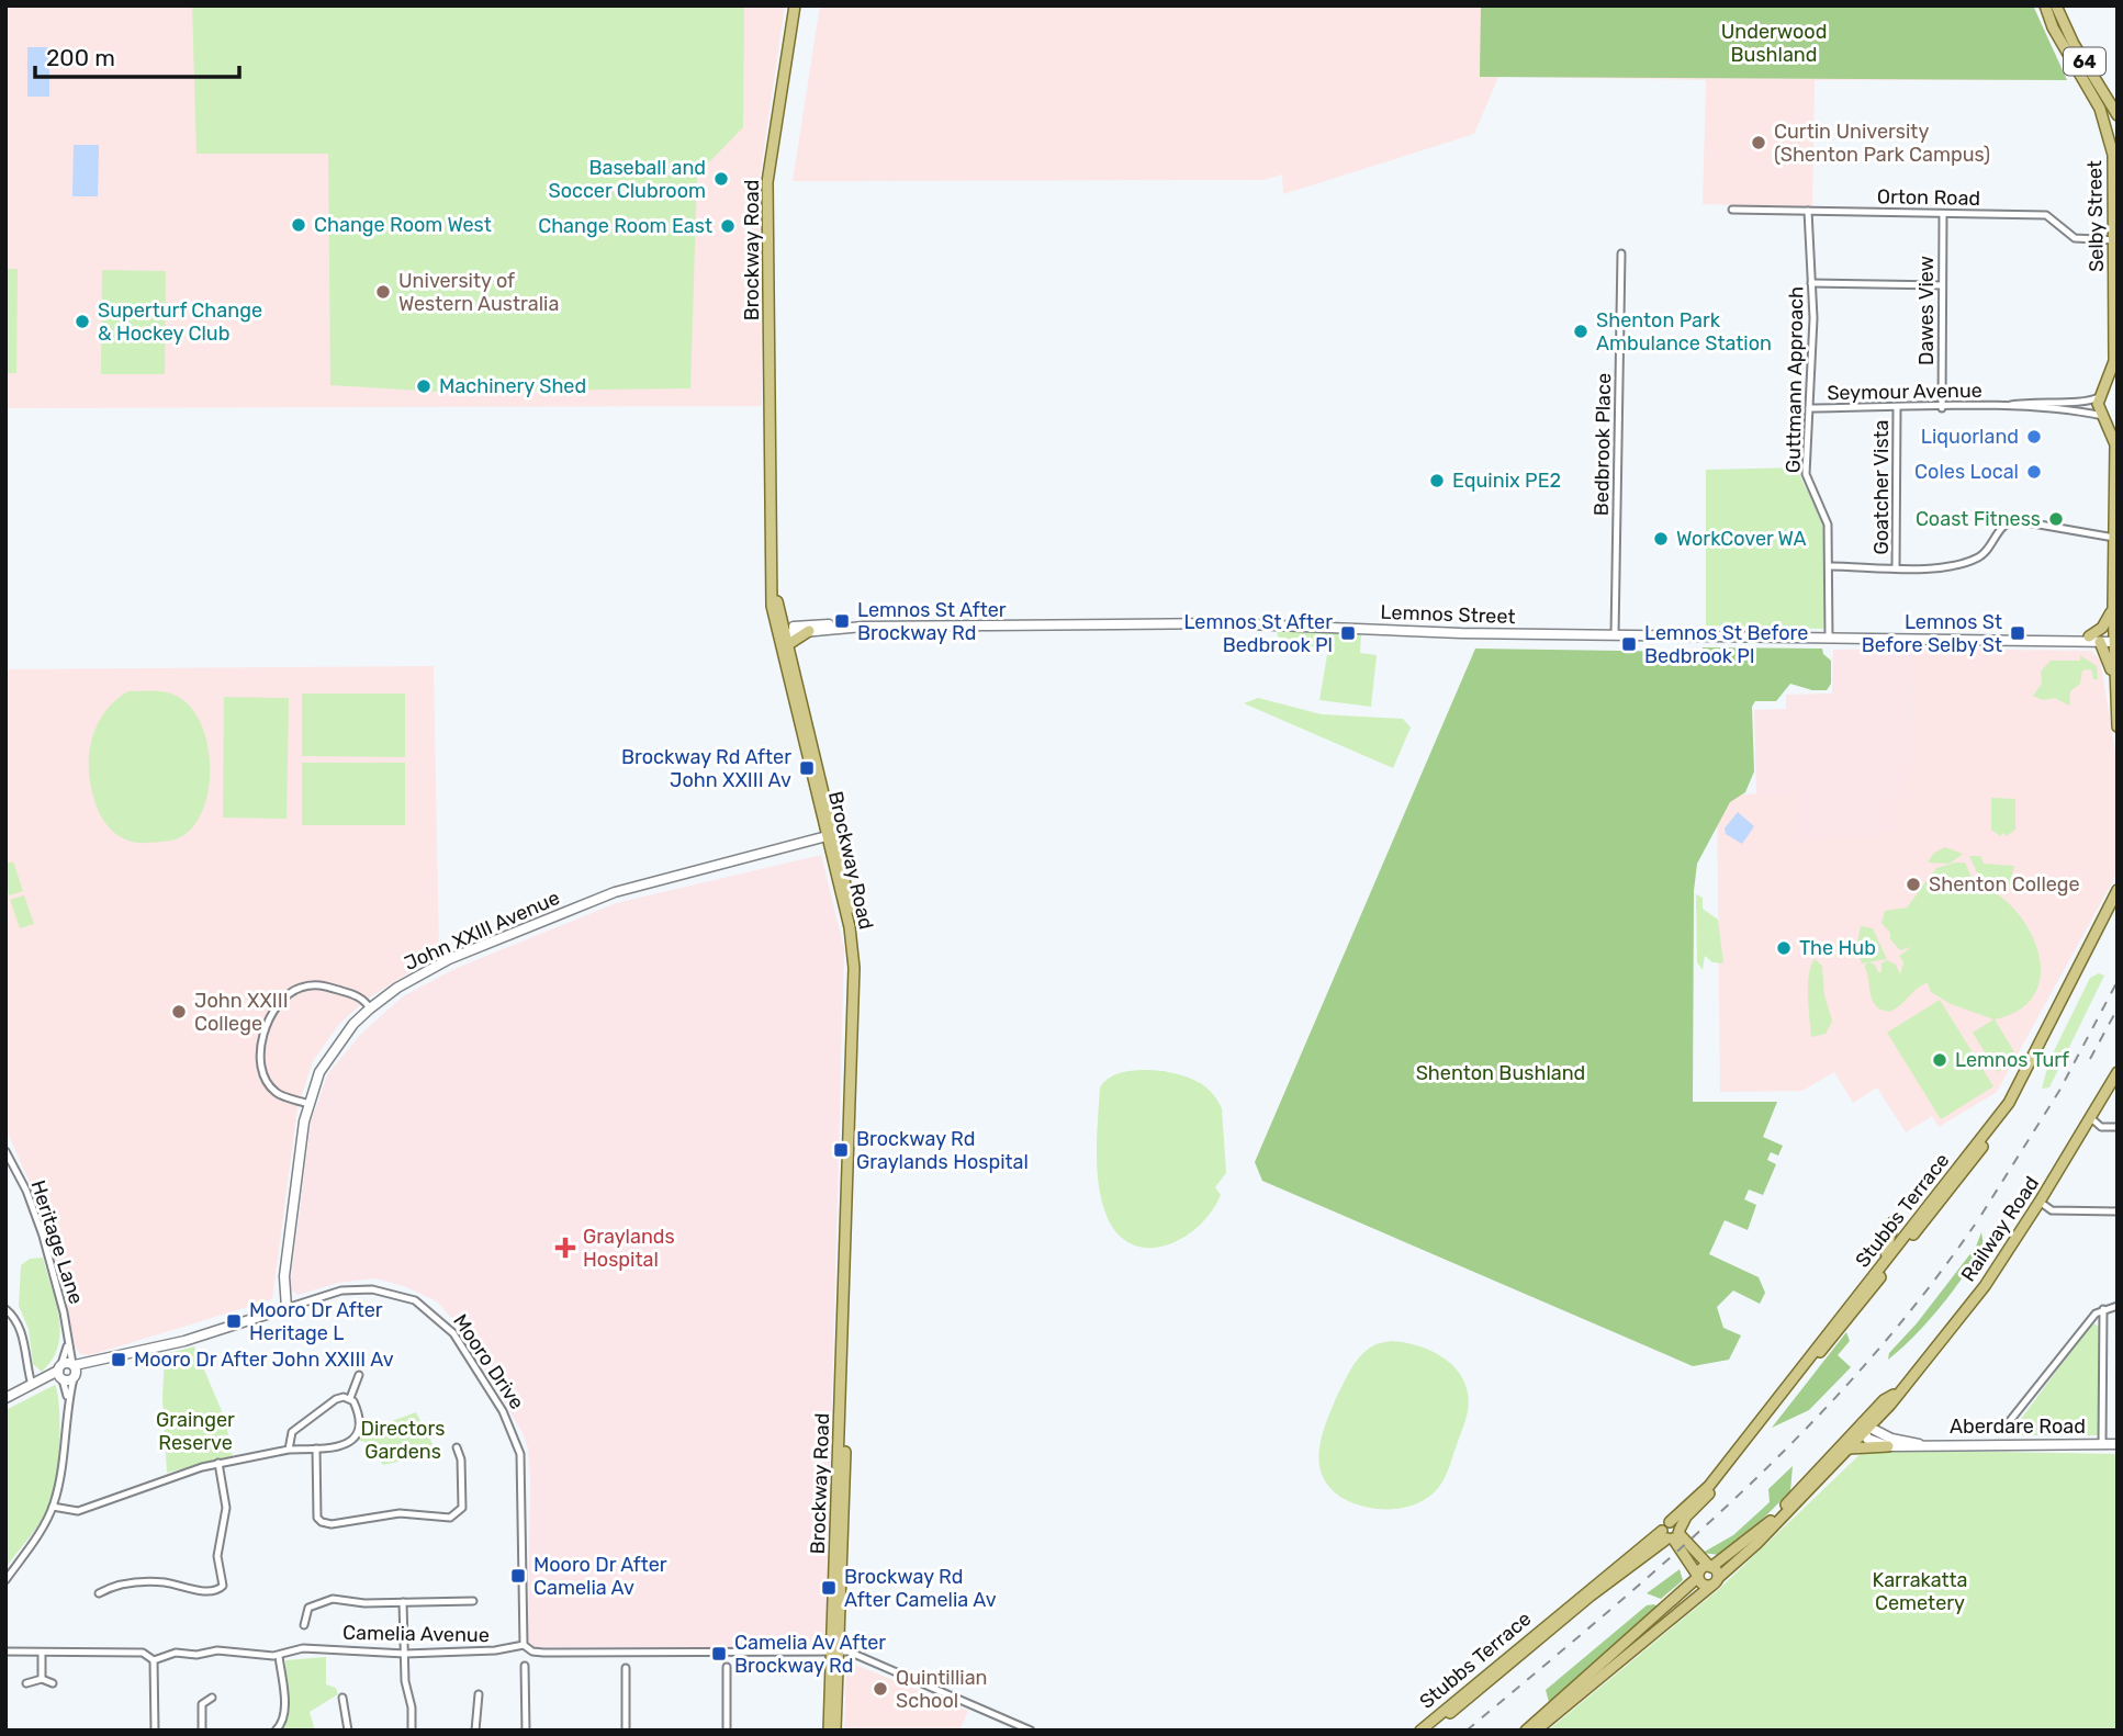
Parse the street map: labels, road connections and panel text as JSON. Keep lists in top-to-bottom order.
{
  "streets": {
    "main road": [
      "64",
      "Selby Street",
      "Brockway Road",
      "Stubbs Terrace",
      "Railway Road"
    ],
    "street": [
      "Orton Road",
      "Dawes View",
      "Guttmann Approach",
      "Seymour Avenue",
      "Bedbrook Place",
      "Goatcher Vista",
      "Lemnos Street",
      "John XXIII Avenue",
      "Heritage Lane",
      "Mooro Drive",
      "Aberdare Road",
      "Camelia Avenue"
    ]
  },
  "crossings": [
    ["64", "Selby Street"],
    ["64", "Seymour Avenue"],
    ["Orton Road", "Selby Street"],
    ["Orton Road", "Dawes View"],
    ["Orton Road", "Guttmann Approach"],
    ["Selby Street", "Seymour Avenue"],
    ["Brockway Road", "Lemnos Street"],
    ["Brockway Road", "John XXIII Avenue"],
    ["Brockway Road", "Camelia Avenue"],
    ["Dawes View", "Seymour Avenue"],
    ["Guttmann Approach", "Seymour Avenue"],
    ["Guttmann Approach", "Lemnos Street"],
    ["Seymour Avenue", "Goatcher Vista"],
    ["Bedbrook Place", "Lemnos Street"],
    ["John XXIII Avenue", "Mooro Drive"],
    ["Railway Road", "Aberdare Road"],
    ["Heritage Lane", "Mooro Drive"],
    ["Mooro Drive", "Camelia Avenue"]
  ],
  "parks": [
    "Underwood Bushland",
    "Shenton Bushland",
    "Grainger Reserve",
    "Directors Gardens",
    "Karrakatta Cemetery"
  ],
  "places": {
    "other": [
      "Curtin University (Shenton Park Campus)",
      "Baseball and Soccer Clubroom",
      "Change Room West",
      "Change Room East",
      "University of Western Australia",
      "Superturf Change & Hockey Club",
      "Shenton Park Ambulance Station",
      "Machinery Shed",
      "Liquorland",
      "Coles Local",
      "Equinix PE2",
      "Coast Fitness",
      "WorkCover WA",
      "Shenton College",
      "The Hub",
      "John XXIII College",
      "Lemnos Turf",
      "Quintillian School"
    ],
    "transit": [
      "Lemnos St After Brockway Rd",
      "Lemnos St After Bedbrook Pl",
      "Lemnos St Before Selby St",
      "Lemnos St Before Bedbrook Pl",
      "Brockway Rd After John XXIII Av",
      "Brockway Rd Graylands Hospital",
      "Mooro Dr After Heritage L",
      "Mooro Dr After John XXIII Av",
      "Mooro Dr After Camelia Av",
      "Brockway Rd After Camelia Av",
      "Camelia Av After Brockway Rd"
    ],
    "health": ["Graylands Hospital"]
  },
  "scale_bar": "200 m"
}
